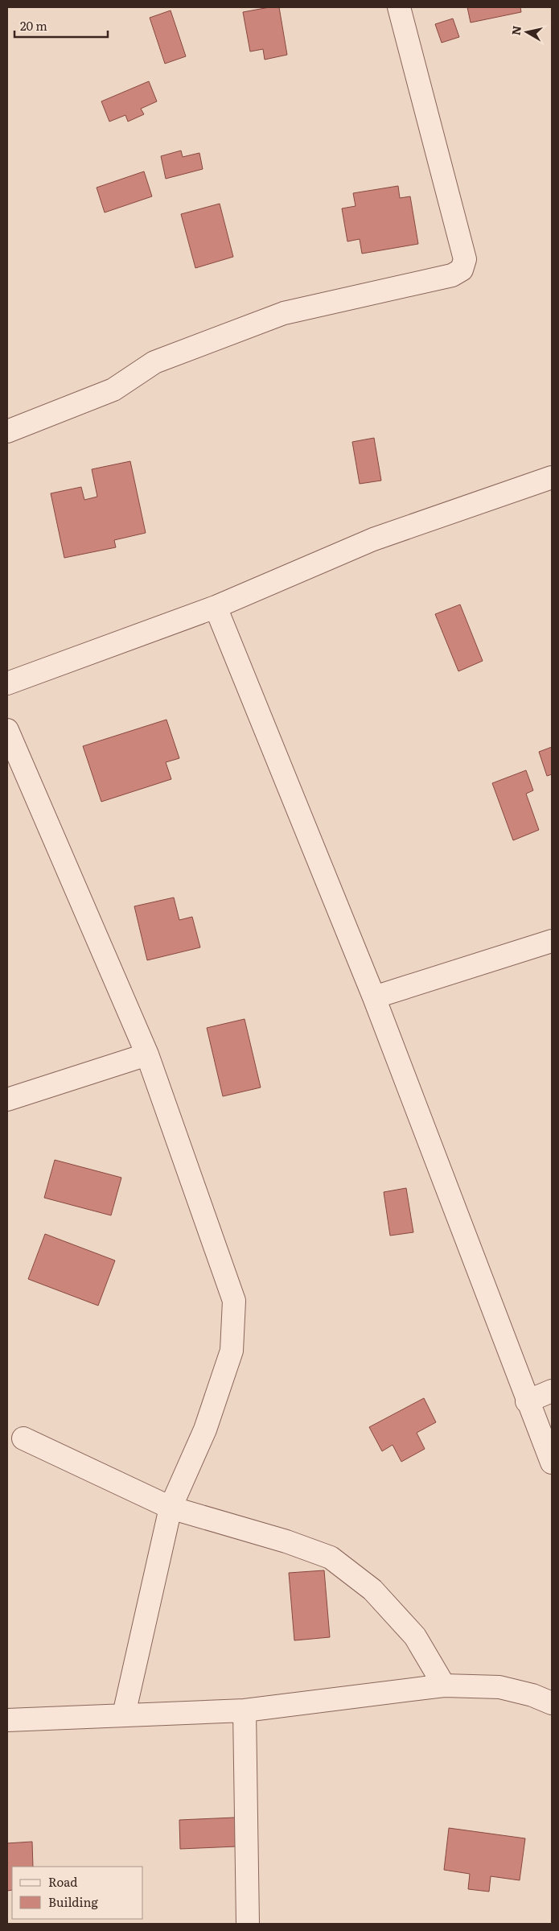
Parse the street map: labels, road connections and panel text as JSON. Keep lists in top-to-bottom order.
{
  "legend": ["Road", "Building"],
  "scale_bar": "20 m",
  "north": "left"
}
